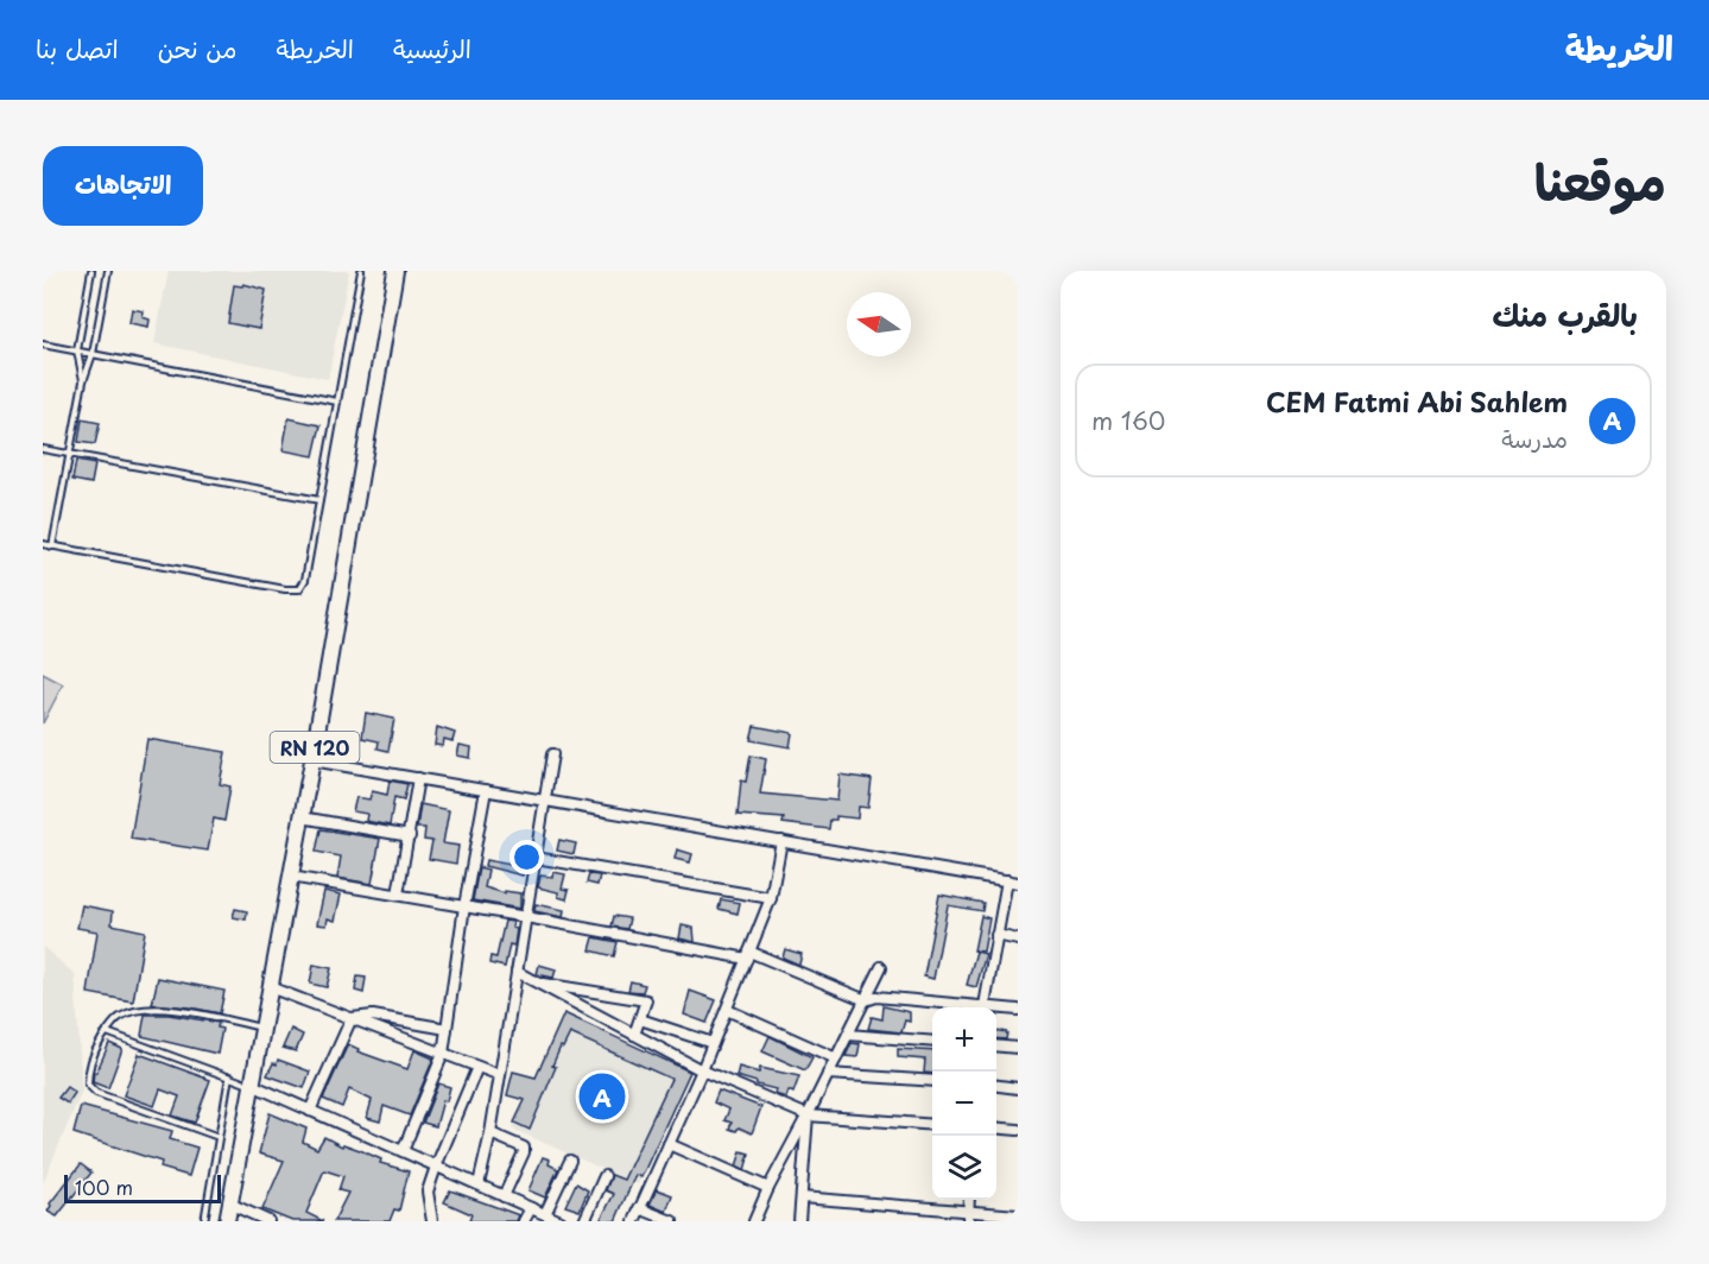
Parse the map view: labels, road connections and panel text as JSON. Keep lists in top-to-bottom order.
{
  "streets": {
    "main road": ["RN 120"]
  },
  "scale_bar": "100 m",
  "north": "left",
  "page": {
    "header": "الخريطة",
    "nav": [
      "الرئيسية",
      "الخريطة",
      "من نحن",
      "اتصل بنا"
    ],
    "title": "موقعنا",
    "buttons": "الاتجاهات",
    "heading": "بالقرب منك",
    "list": [
      {
        "mark": "A",
        "name": "CEM Fatmi Abi Sahlem",
        "note": "مدرسة",
        "value": "160 m"
      }
    ],
    "map_buttons": ["+", "−"],
    "pins": "A",
    "scale": "100 m"
  }
}
